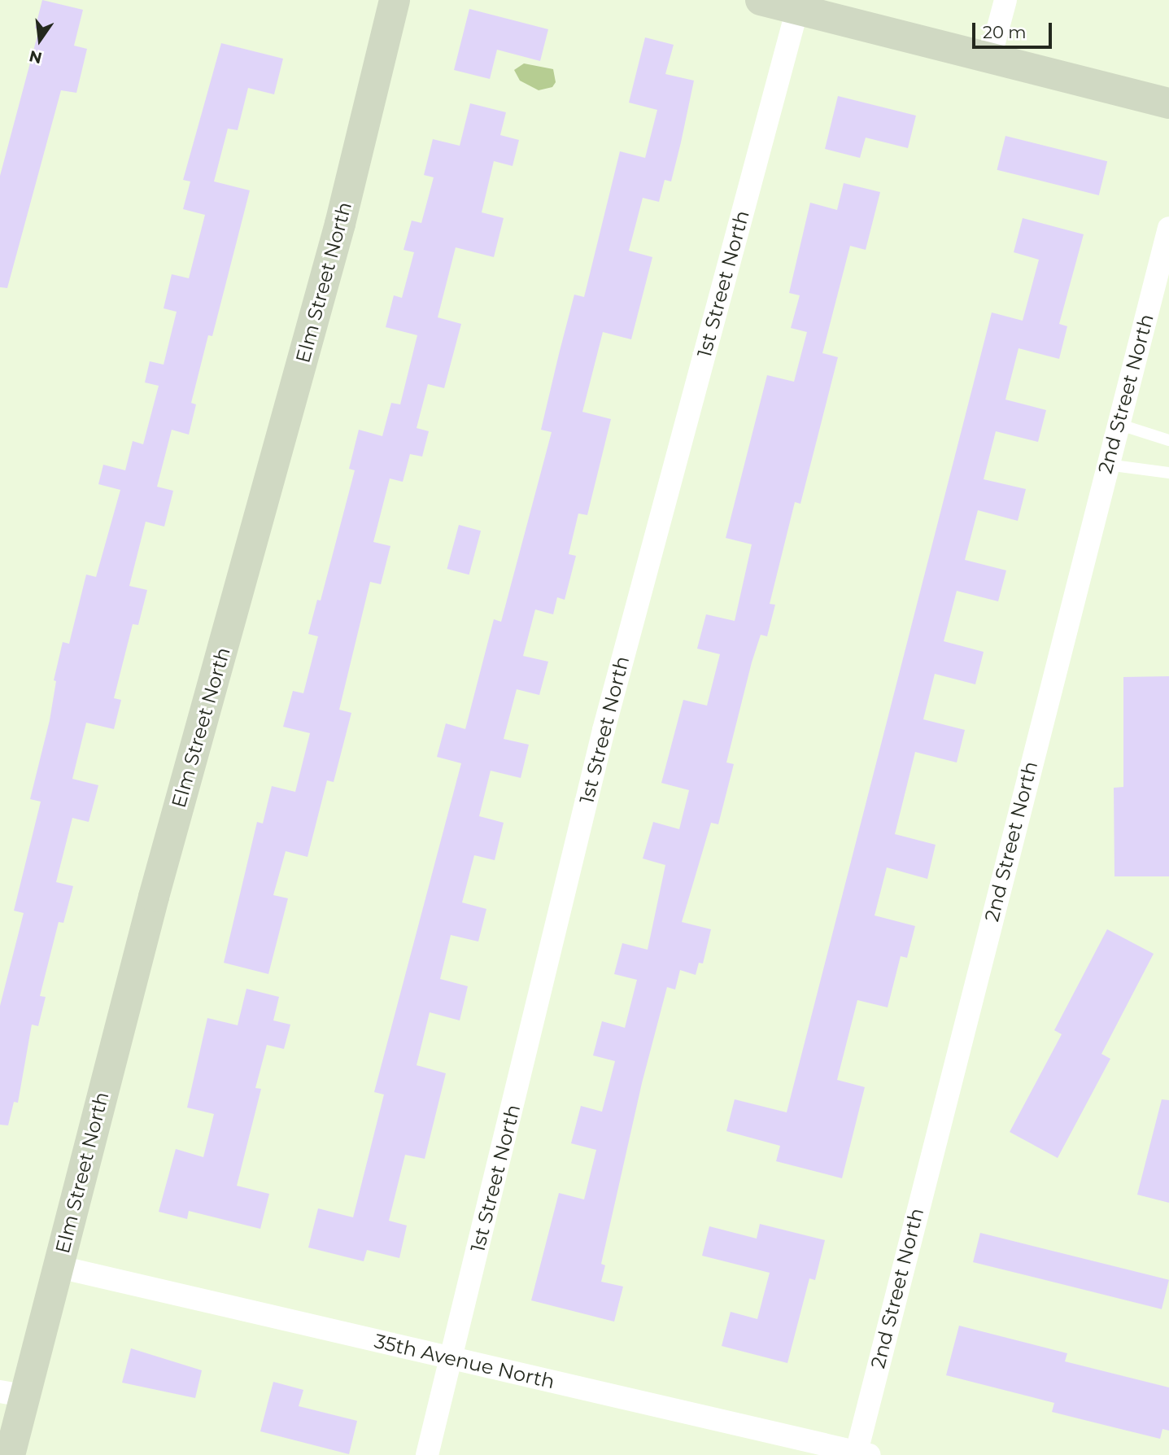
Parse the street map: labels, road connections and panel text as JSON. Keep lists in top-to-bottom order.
{
  "streets": {
    "street": [
      "Elm Street North",
      "1st Street North",
      "2nd Street North",
      "35th Avenue North"
    ]
  },
  "crossings": [
    ["Elm Street North", "35th Avenue North"],
    ["1st Street North", "35th Avenue North"],
    ["2nd Street North", "35th Avenue North"]
  ],
  "scale_bar": "20 m",
  "north": "bottom"
}
